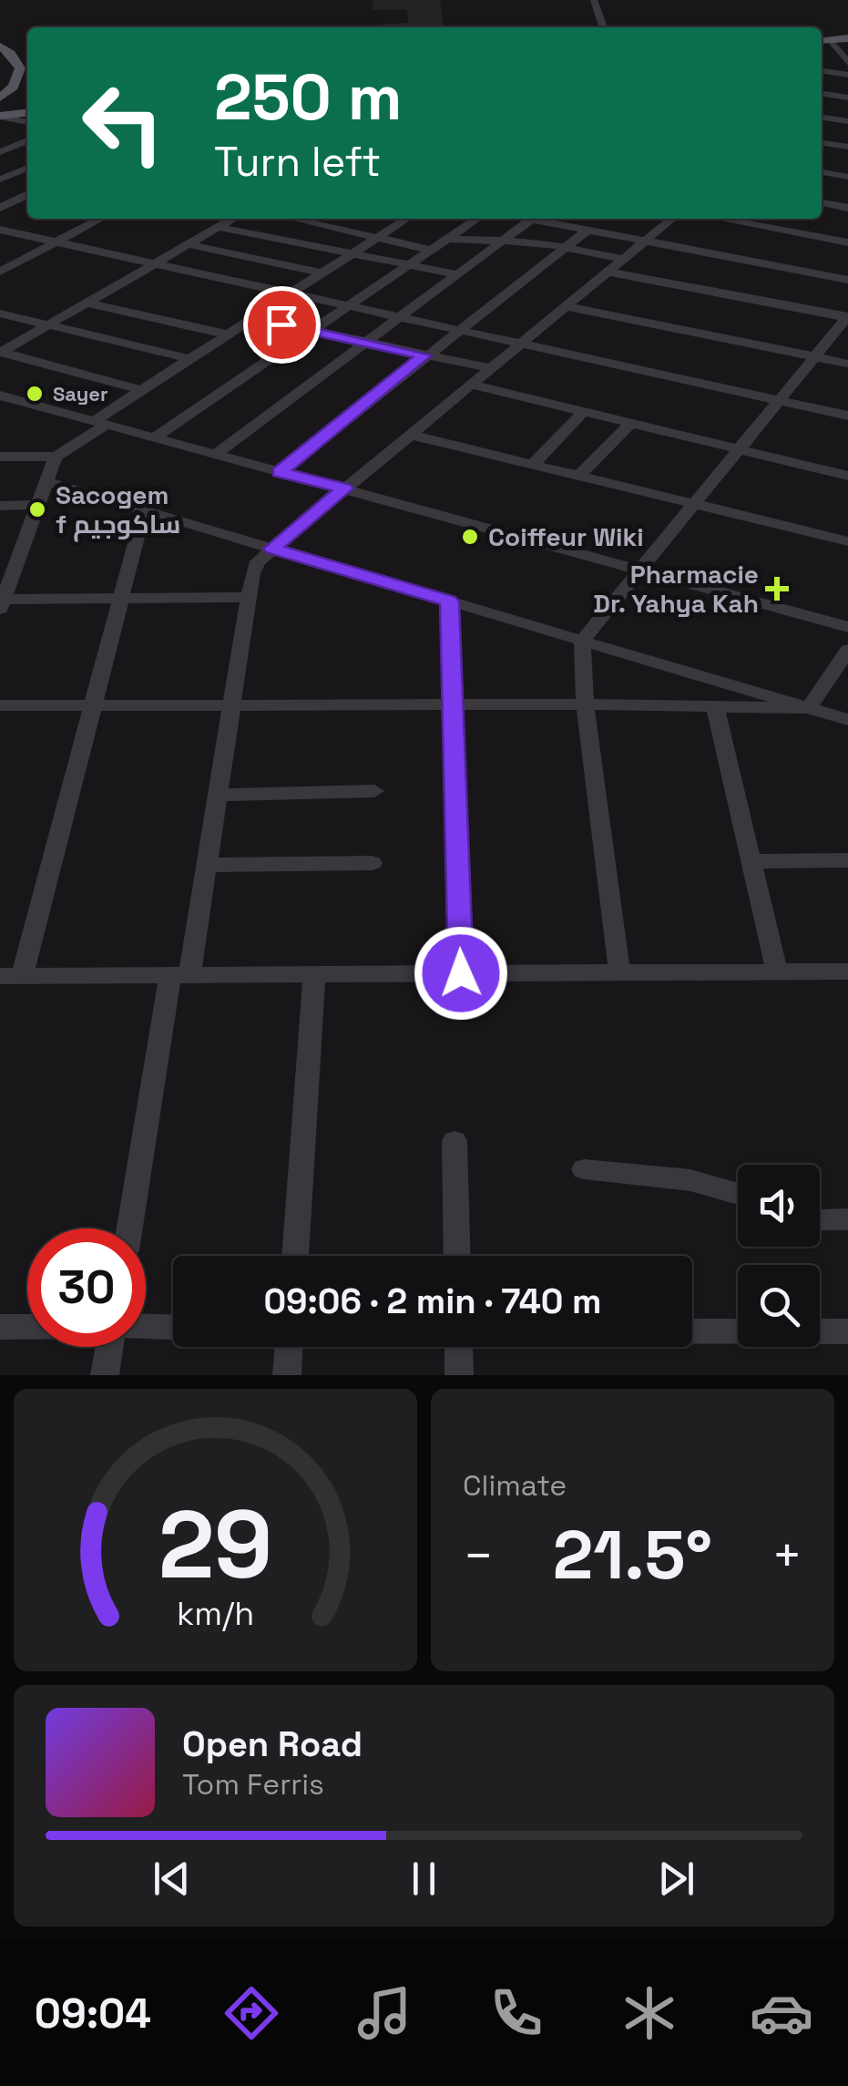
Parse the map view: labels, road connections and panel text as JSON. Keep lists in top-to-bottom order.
{
  "places": {
    "other": ["Sayer", "Sacogem f ساكوجيم", "Coiffeur Wiki"],
    "health": ["Pharmacie Dr. Yahya Kah"]
  },
  "page": {
    "turn": ["250 m", "Turn left"],
    "limit": "30",
    "trip": "09:06 · 2 min · 740 m",
    "tile": "Climate",
    "heat": ["−", "21.5°", "+"],
    "song": ["Open Road", "Tom Ferris"],
    "tabs": "09:04",
    "gauge": ["29", "km/h"]
  }
}
